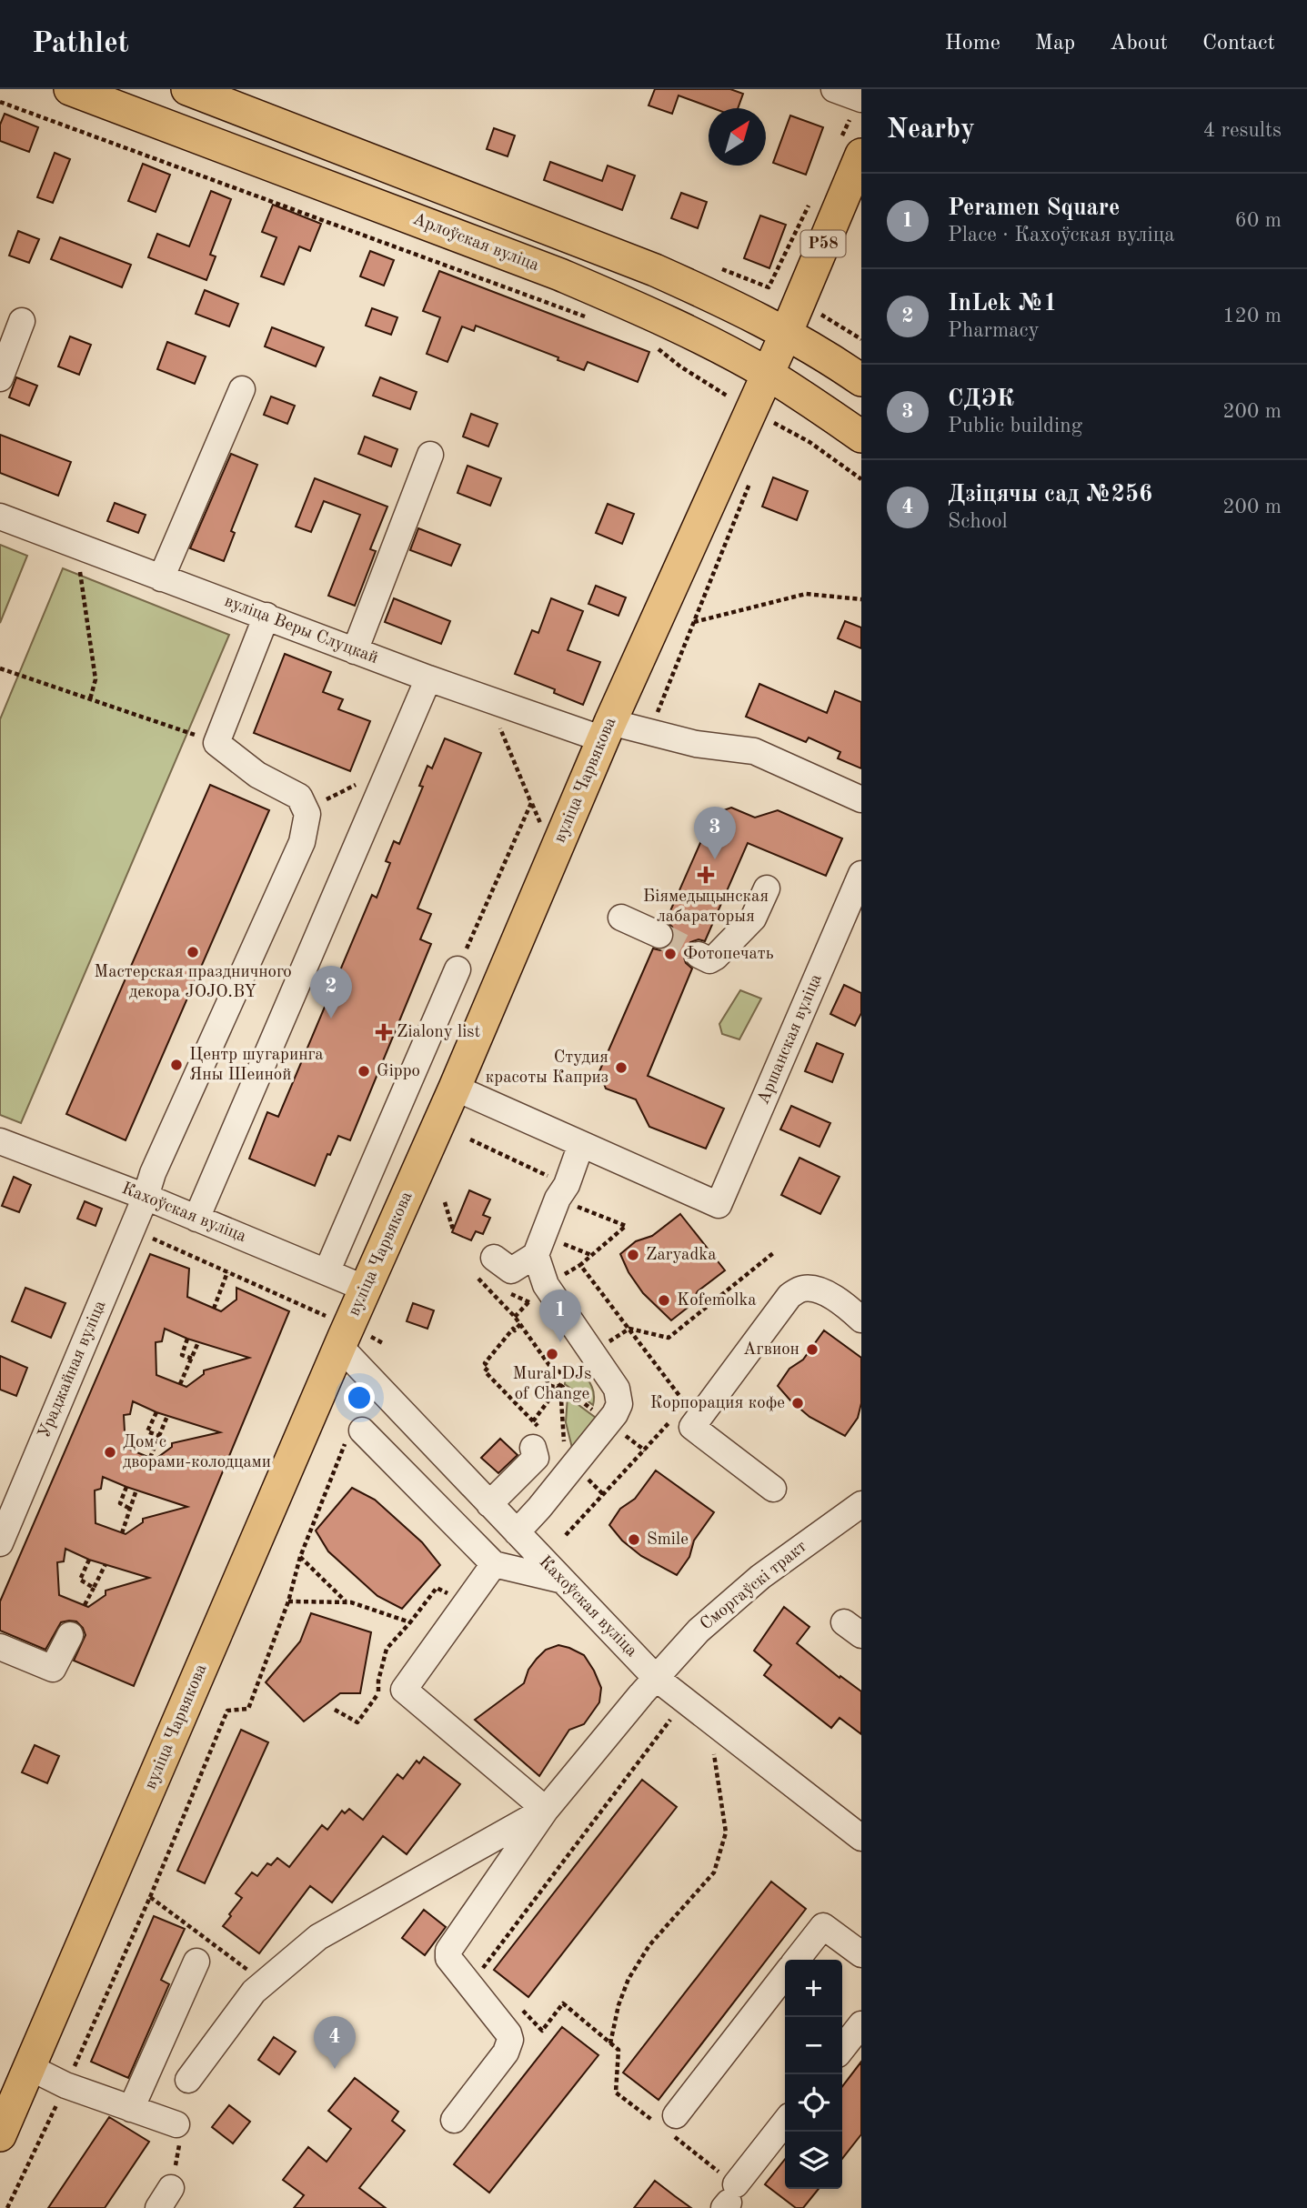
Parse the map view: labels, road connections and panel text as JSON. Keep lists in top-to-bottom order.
{
  "streets": {
    "main road": ["Арлоўская вуліца", "Р58", "вуліца Чарвякова"],
    "street": [
      "вуліца Веры Слуцкай",
      "Аршанская вуліца",
      "Кахоўская вуліца",
      "Ураджайная вуліца",
      "Сморгаўскі тракт"
    ]
  },
  "crossings": [
    ["Арлоўская вуліца", "Р58"],
    ["Арлоўская вуліца", "вуліца Чарвякова"],
    ["Р58", "вуліца Чарвякова"],
    ["вуліца Веры Слуцкай", "вуліца Чарвякова"],
    ["вуліца Чарвякова", "Кахоўская вуліца"],
    ["Кахоўская вуліца", "Ураджайная вуліца"],
    ["Кахоўская вуліца", "Сморгаўскі тракт"]
  ],
  "places": {
    "health": ["Біямедыцынская лабараторыя", "Zialony list"],
    "other": [
      "Мастерская праздничного декора JOJO.BY",
      "Фотопечать",
      "Центр шугаринга Яны Шеиной",
      "Студия красоты Каприз",
      "Gippo",
      "Zaryadka",
      "Kofemolka",
      "Агвион",
      "Mural DJs of Change",
      "Корпорация кофе",
      "Дом с дворами-колодцами",
      "Smile"
    ]
  },
  "north": "top right",
  "page": {
    "header": "Pathlet",
    "nav": [
      "Home",
      "Map",
      "About",
      "Contact"
    ],
    "heading": ["Nearby", "4 results"],
    "list": [
      {
        "mark": "1",
        "name": "Peramen Square",
        "note": "Place · Кахоўская вуліца",
        "value": "60 m"
      },
      {
        "mark": "2",
        "name": "InLek №1",
        "note": "Pharmacy",
        "value": "120 m"
      },
      {
        "mark": "3",
        "name": "СДЭК",
        "note": "Public building",
        "value": "200 m"
      },
      {
        "mark": "4",
        "name": "Дзіцячы сад №256",
        "note": "School",
        "value": "200 m"
      }
    ],
    "pins": [
      "3",
      "2",
      "1",
      "4"
    ],
    "map_buttons": ["+", "−"]
  }
}
